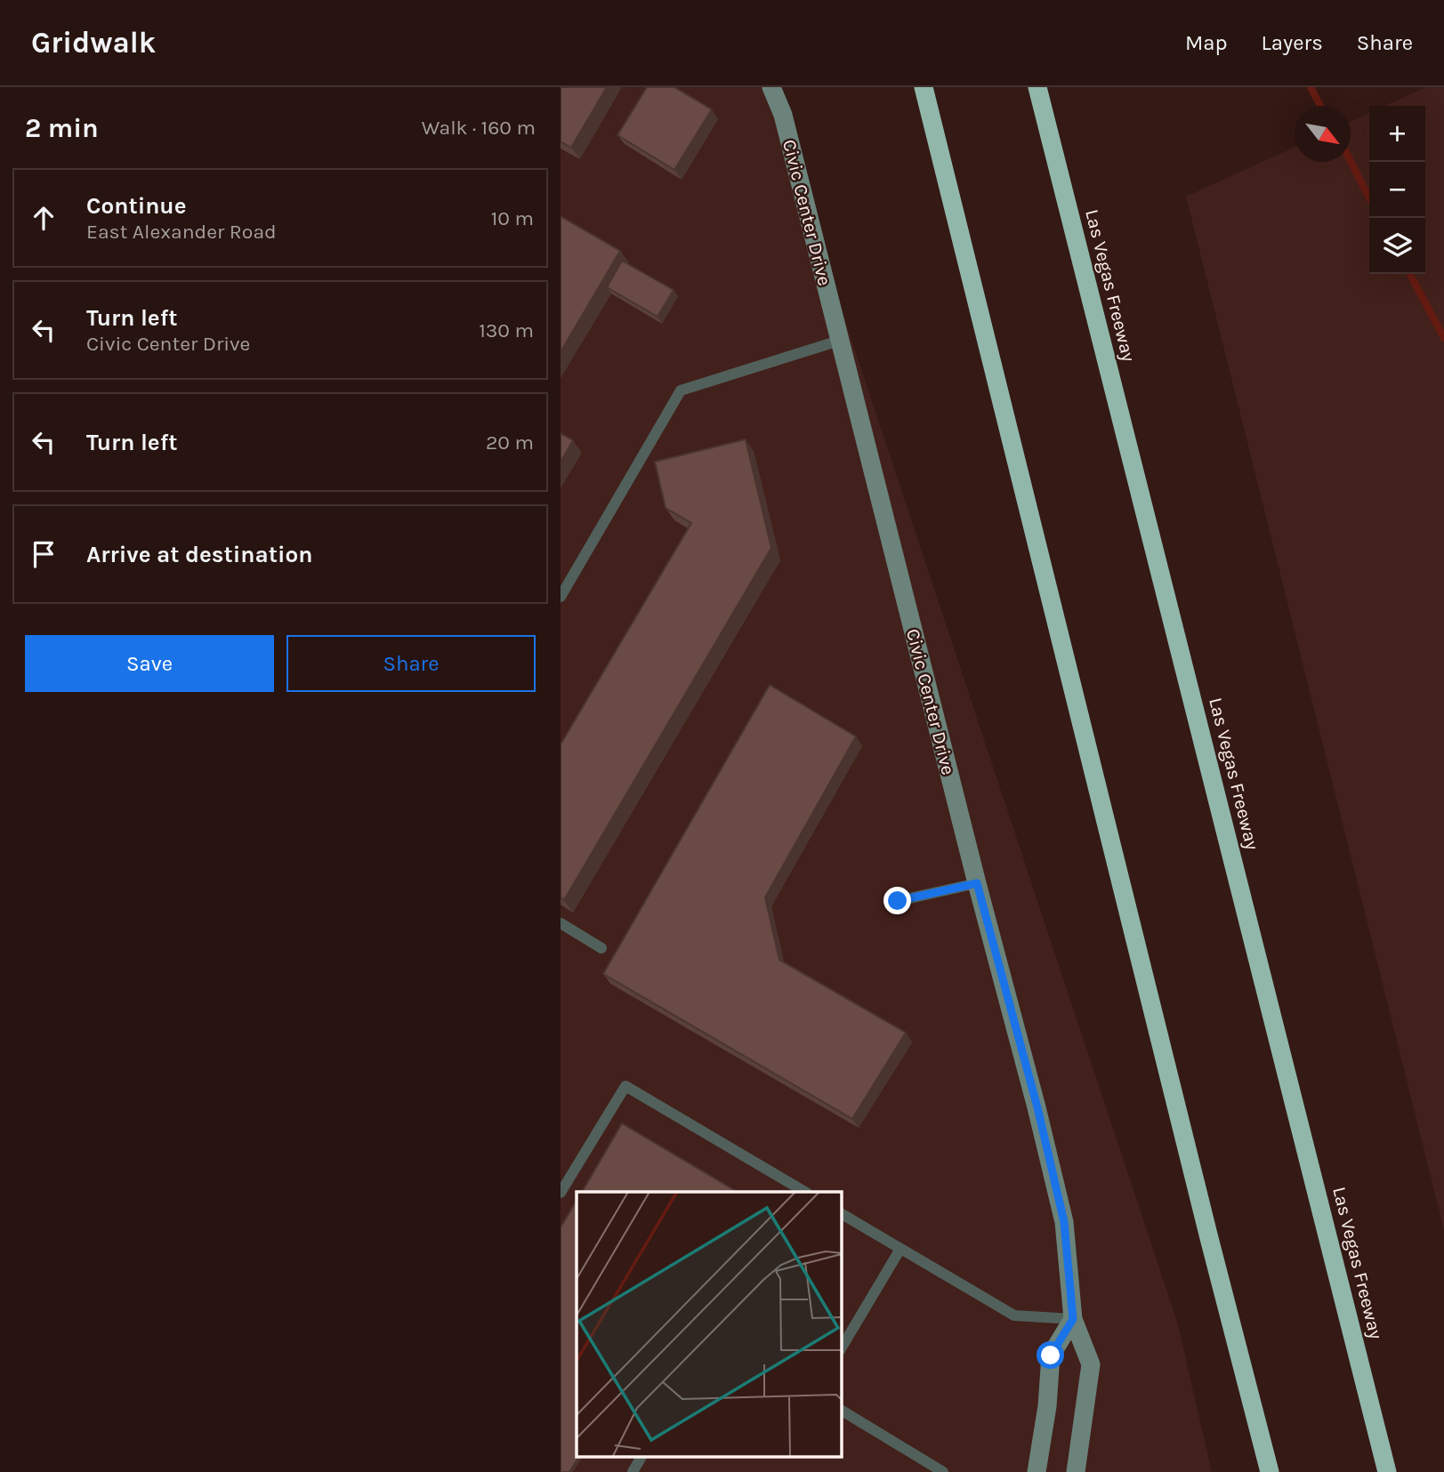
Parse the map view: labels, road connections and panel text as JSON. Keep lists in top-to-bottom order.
{
  "streets": {
    "highway": ["Las Vegas Freeway"],
    "street": ["Civic Center Drive"]
  },
  "north": "bottom right",
  "page": {
    "header": "Gridwalk",
    "nav": ["Map", "Layers", "Share"],
    "heading": ["2 min", "Walk · 160 m"],
    "map_buttons": ["+", "−"],
    "list": [
      ["Continue", "East Alexander Road", "10 m"],
      ["Turn left", "Civic Center Drive", "130 m"],
      ["Turn left", "20 m"],
      "Arrive at destination"
    ],
    "buttons": ["Save", "Share"]
  }
}
